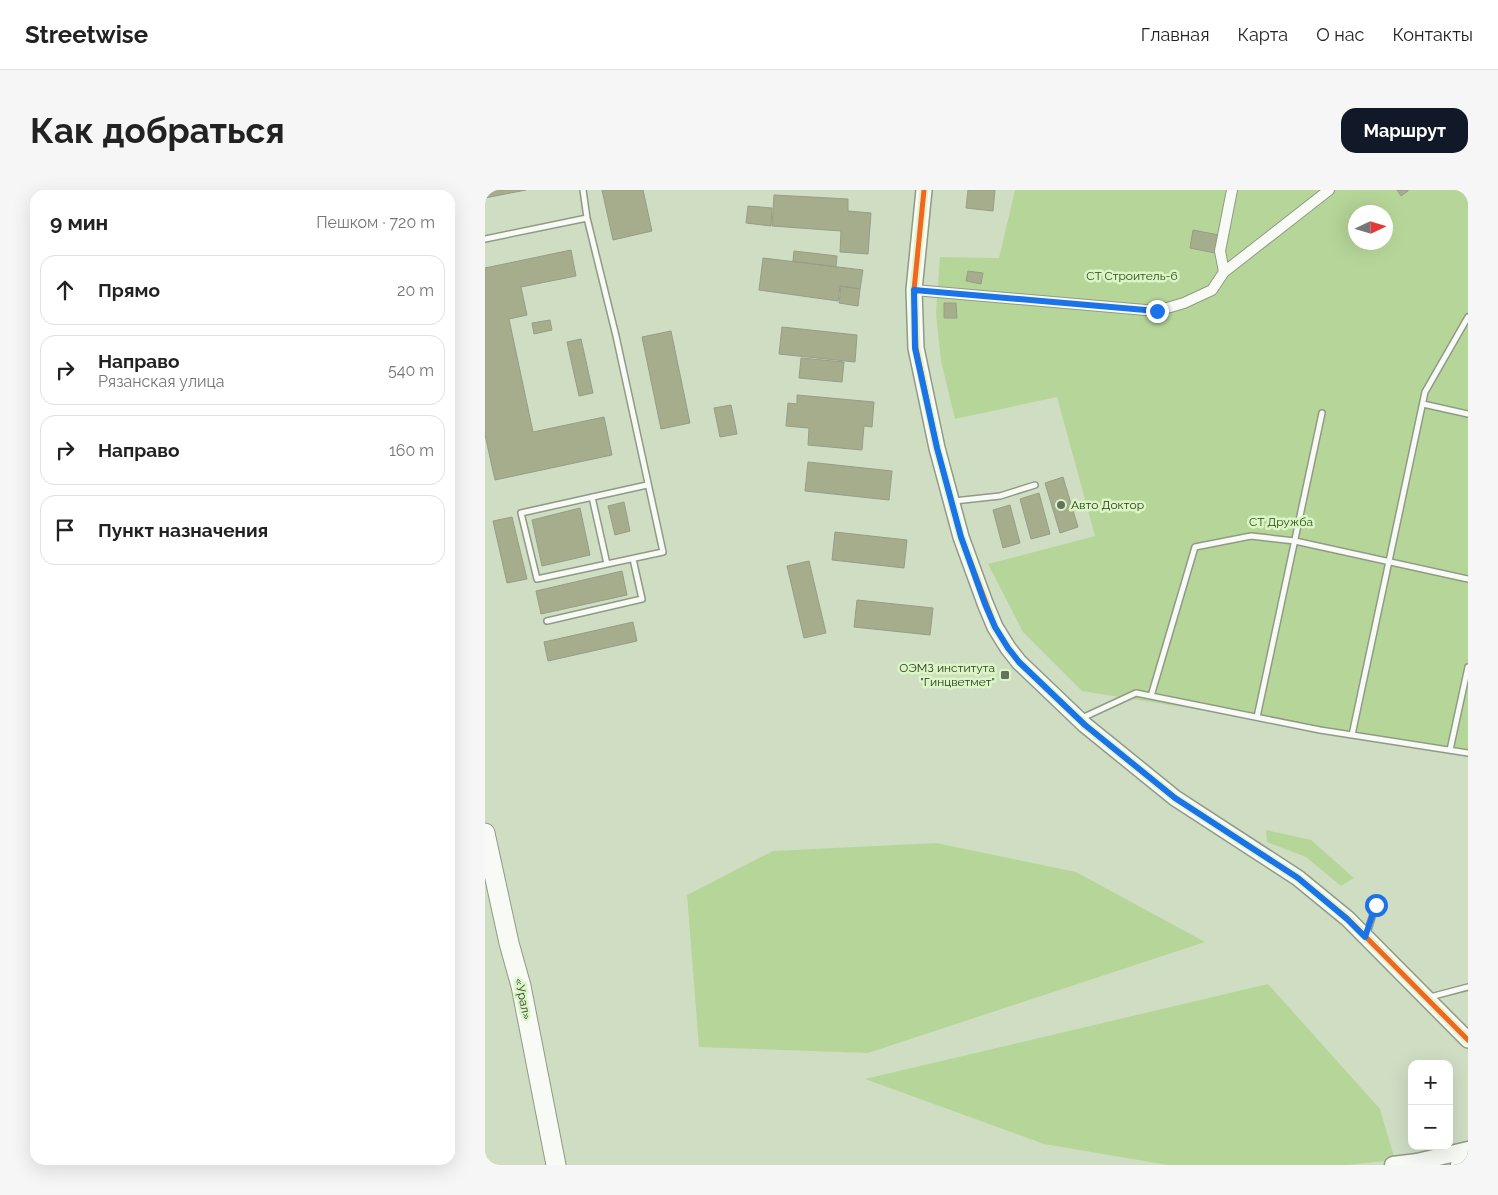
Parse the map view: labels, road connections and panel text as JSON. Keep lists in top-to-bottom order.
{
  "streets": {
    "highway": ["«Урал»"]
  },
  "parks": ["СТ Строитель-6", "СТ Дружба"],
  "places": {
    "other": ["Авто Доктор"],
    "transit": ["ОЭМЗ института \"Гинцветмет\""]
  },
  "north": "right",
  "page": {
    "header": "Streetwise",
    "nav": [
      "Главная",
      "Карта",
      "О нас",
      "Контакты"
    ],
    "buttons": "Маршрут",
    "title": "Как добраться",
    "heading": ["9 мин", "Пешком · 720 m"],
    "list": [
      ["Прямо", "20 m"],
      ["Направо", "Рязанская улица", "540 m"],
      ["Направо", "160 m"],
      "Пункт назначения"
    ],
    "map_buttons": ["+", "−"]
  }
}
